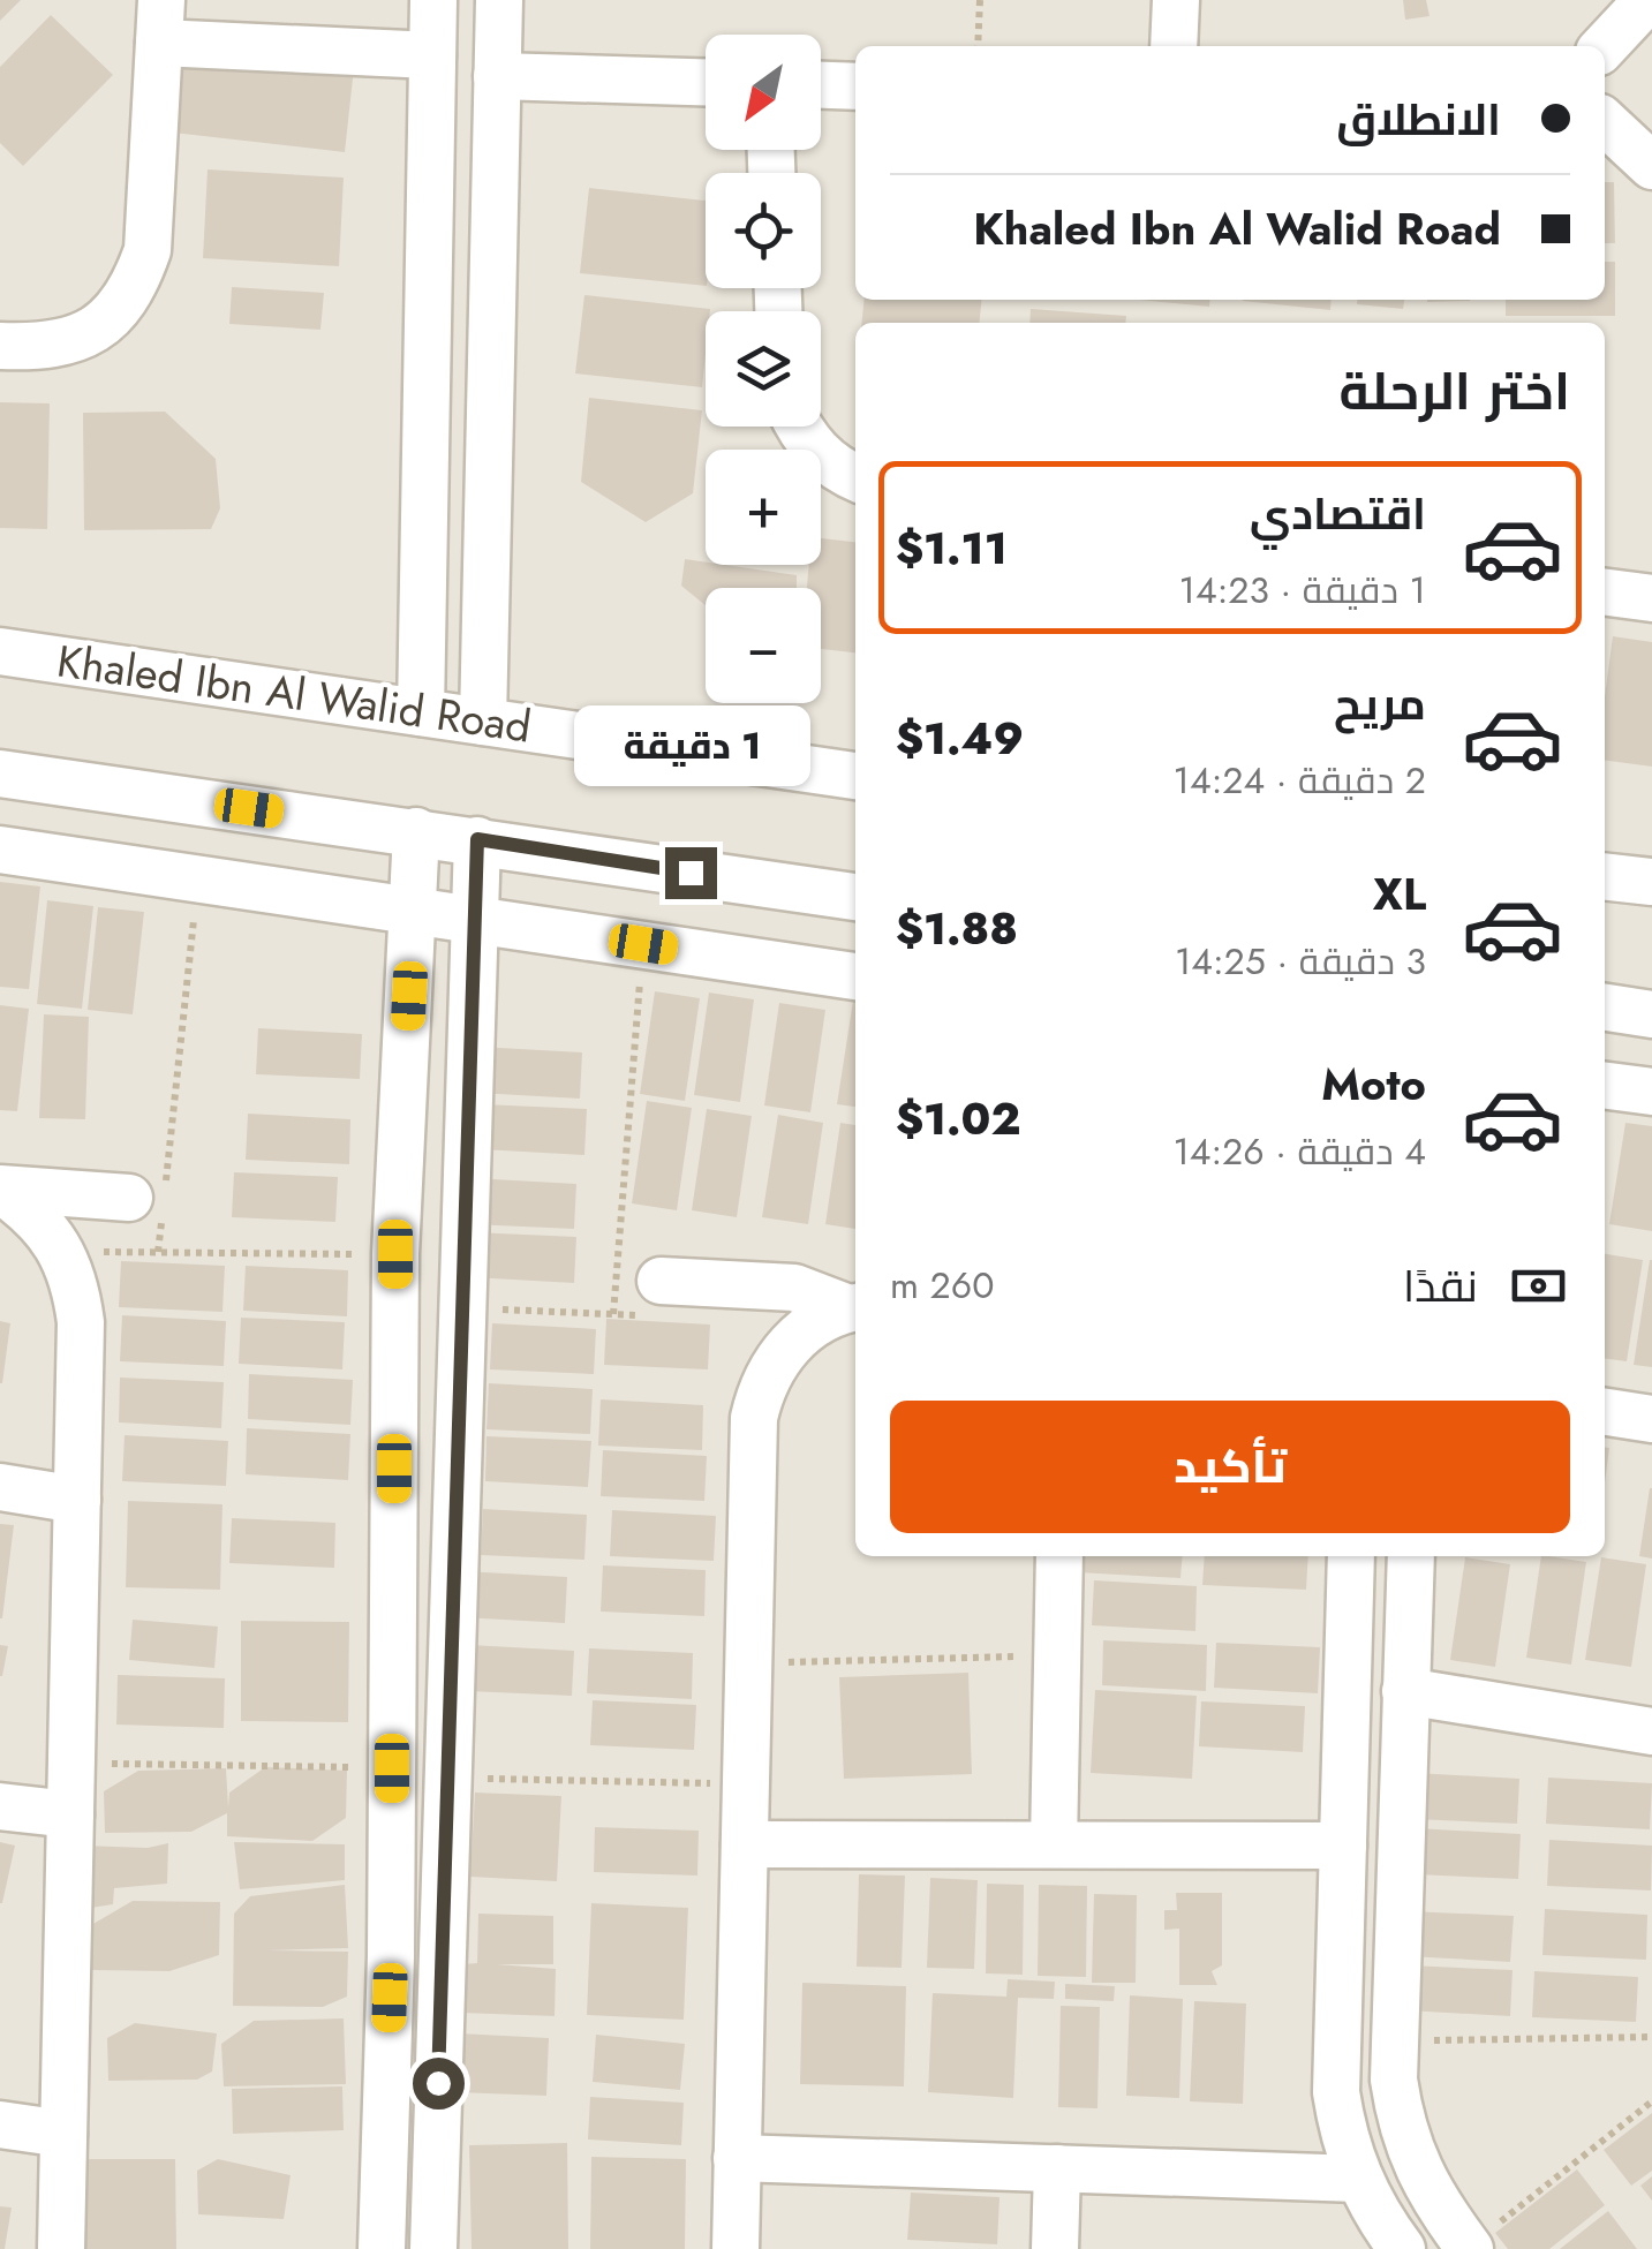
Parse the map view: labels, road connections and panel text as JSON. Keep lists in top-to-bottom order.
{
  "streets": {
    "street": ["Khaled Ibn Al Walid Road"]
  },
  "north": "bottom left",
  "page": {
    "map_buttons": ["+", "−"],
    "banner": ["الانطلاق", "Khaled Ibn Al Walid Road"],
    "heading": "اختر الرحلة",
    "list": [
      {
        "name": "اقتصادي",
        "note": "1 دقيقة · 14:23",
        "value": "$1.11"
      },
      {
        "name": "مريح",
        "note": "2 دقيقة · 14:24",
        "value": "$1.49"
      },
      {
        "name": "XL",
        "note": "3 دقيقة · 14:25",
        "value": "$1.88"
      },
      {
        "name": "Moto",
        "note": "4 دقيقة · 14:26",
        "value": "$1.02"
      }
    ],
    "bubble": "1 دقيقة",
    "pay": ["نقدًا", "260 m"],
    "buttons": "تأكيد"
  }
}
